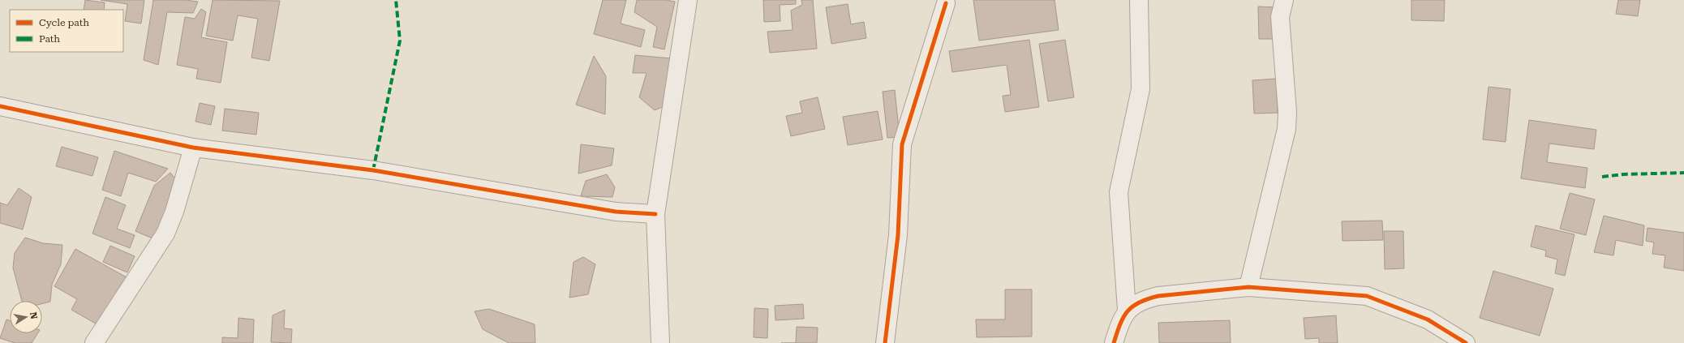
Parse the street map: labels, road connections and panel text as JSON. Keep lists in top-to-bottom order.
{
  "legend": ["Cycle path", "Path"],
  "north": "right"
}
